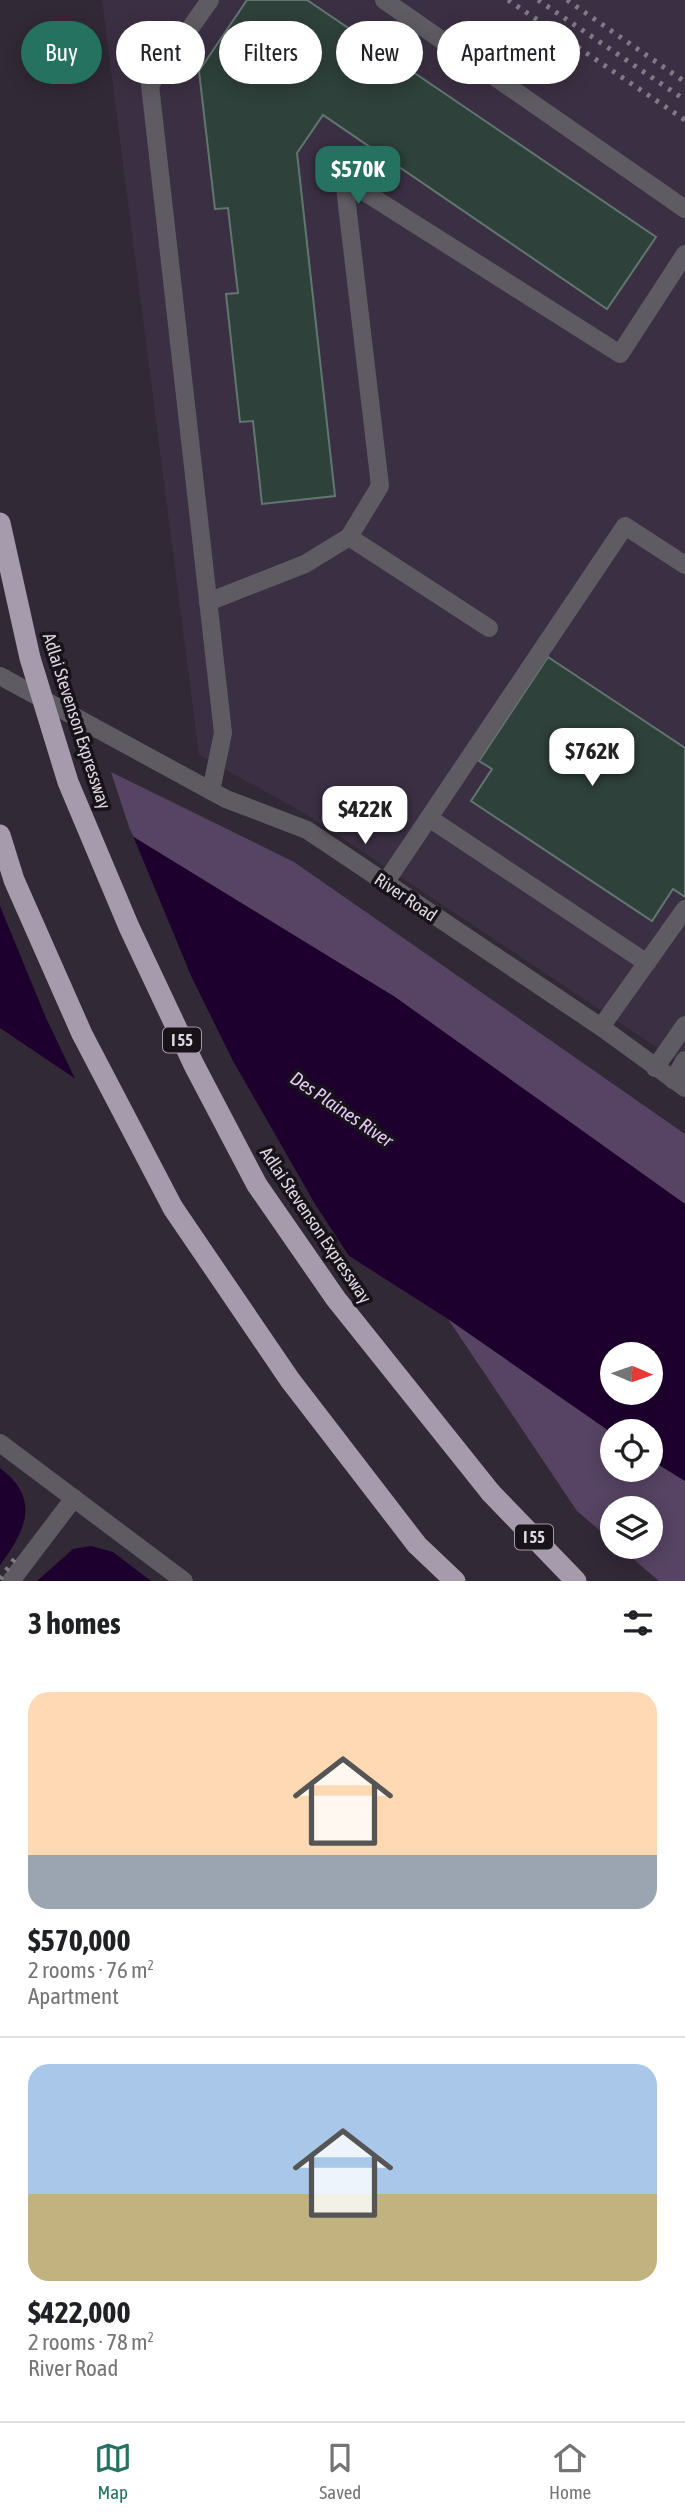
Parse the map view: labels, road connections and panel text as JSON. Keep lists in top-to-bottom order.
{
  "streets": {
    "highway": ["Adlai Stevenson Expressway", "I 55"],
    "street": ["River Road"]
  },
  "water": ["Des Plaines River"],
  "north": "right",
  "page": {
    "chip": [
      "Buy",
      "Rent",
      "Filters",
      "New",
      "Apartment"
    ],
    "price": ["$570K", "$762K", "$422K"],
    "heading": "3 homes",
    "list": [
      {
        "name": "$570,000",
        "note": "2 rooms · 76 m² · Apartment"
      },
      {
        "name": "$422,000",
        "note": "2 rooms · 78 m² · River Road"
      }
    ],
    "tabs": ["Map", "Saved", "Home"]
  }
}
